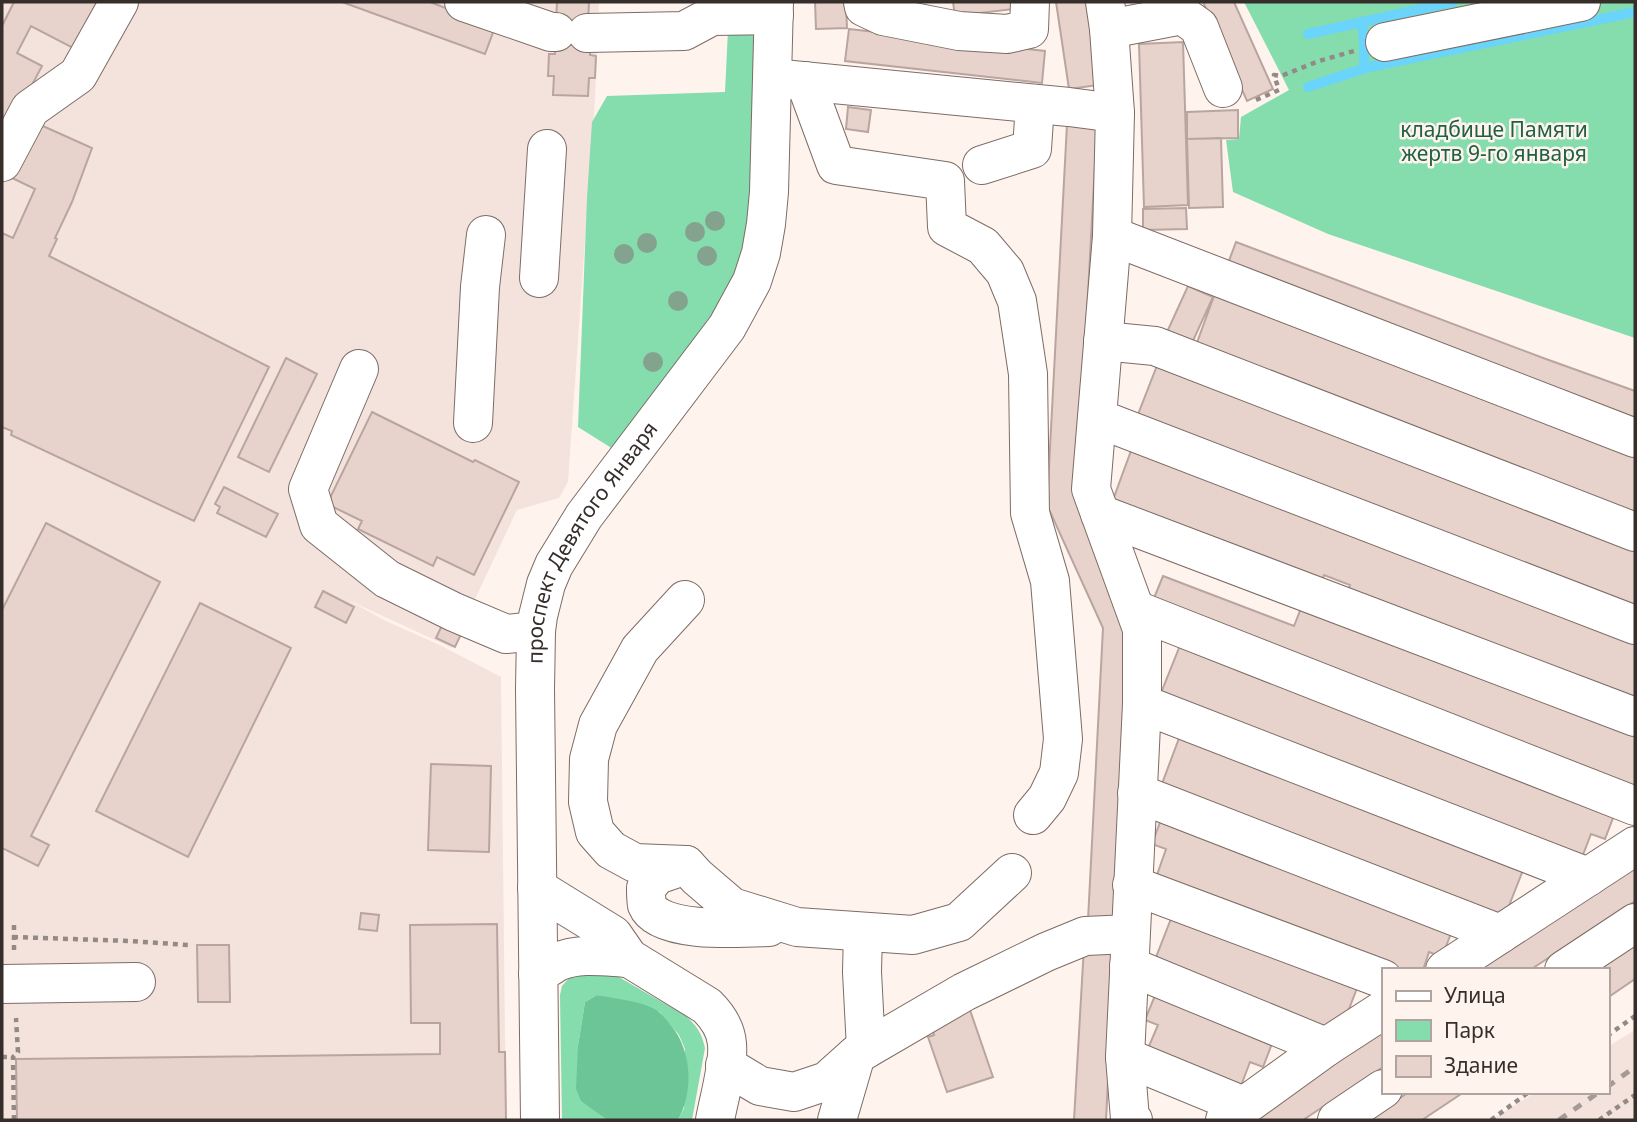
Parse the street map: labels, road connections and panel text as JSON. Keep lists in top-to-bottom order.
{
  "streets": {
    "street": ["проспект Девятого Января"]
  },
  "parks": ["кладбище Памяти жертв 9-го января"],
  "legend": ["Улица", "Парк", "Здание"]
}
